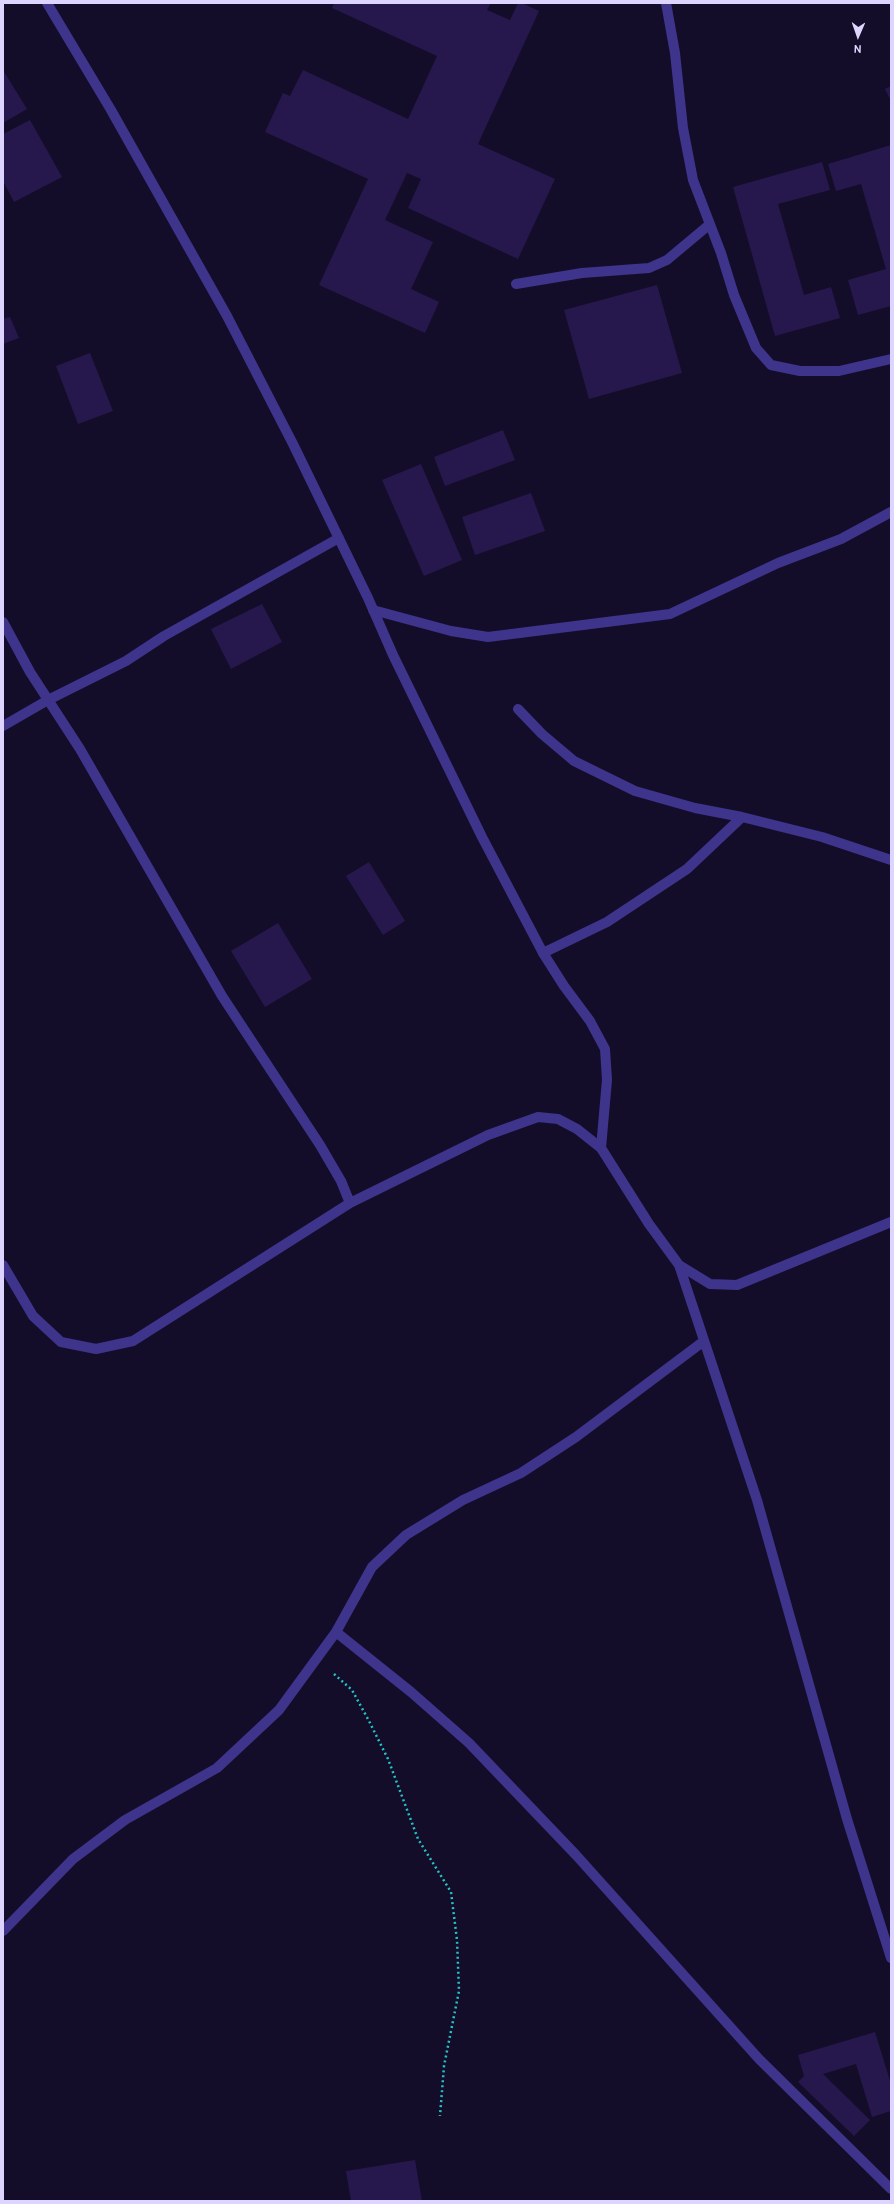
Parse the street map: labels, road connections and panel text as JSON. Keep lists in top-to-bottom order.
{
  "north": "bottom"
}
